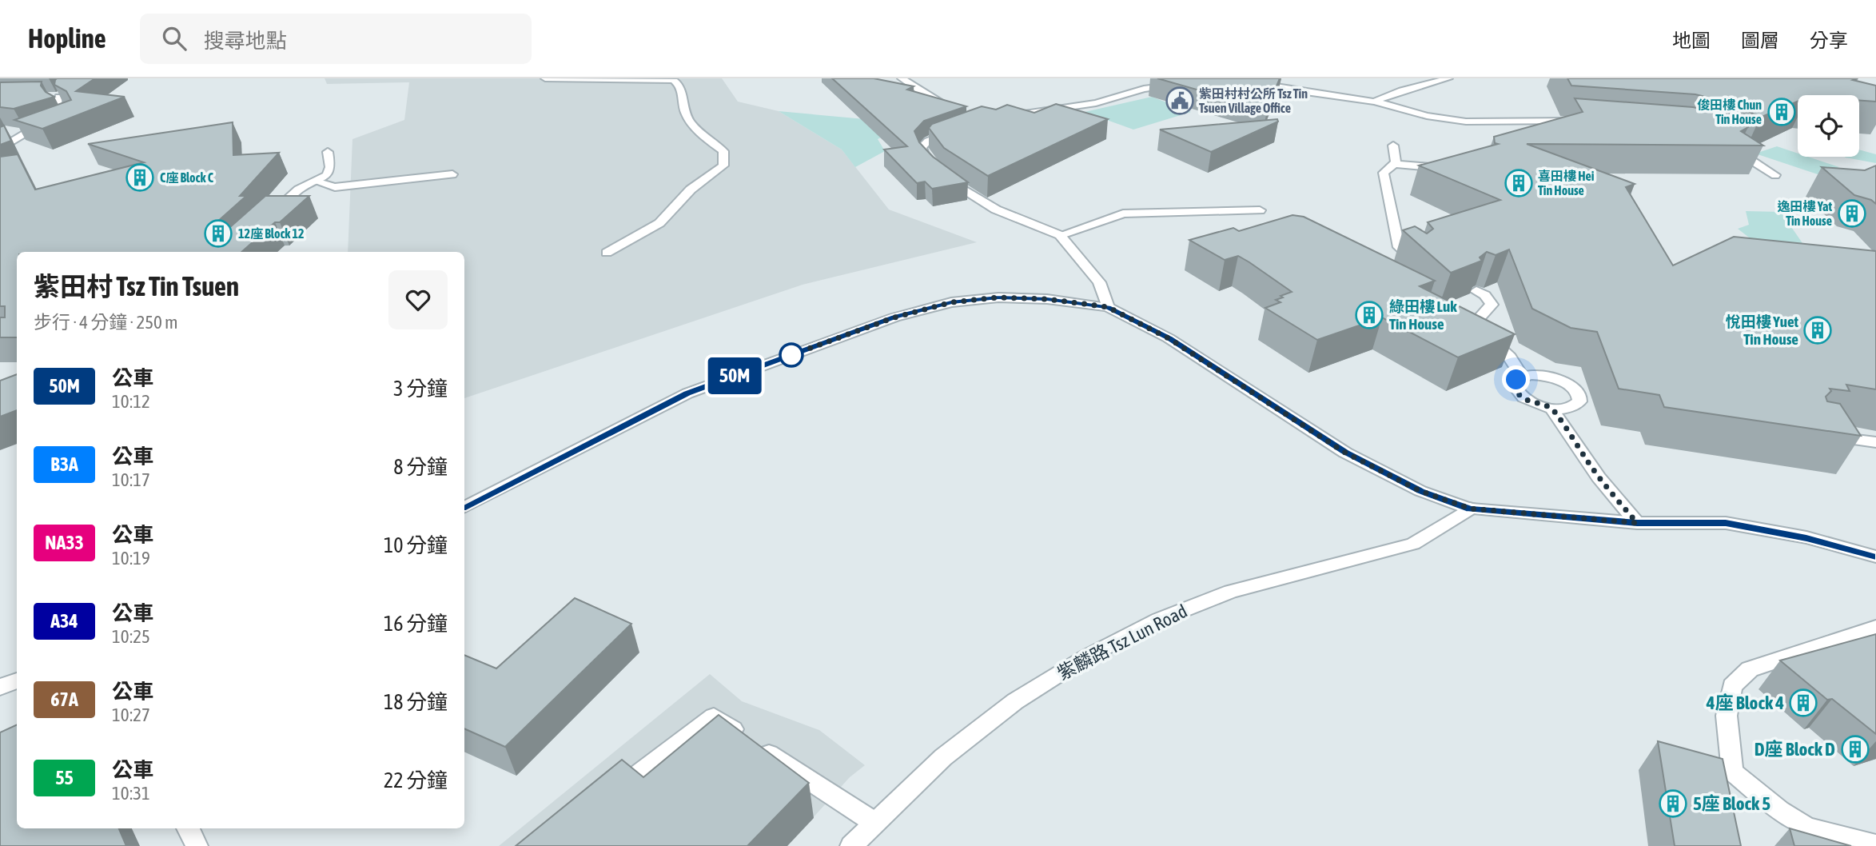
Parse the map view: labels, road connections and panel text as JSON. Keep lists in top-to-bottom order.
{
  "streets": {
    "street": ["紫麟路 Tsz Lun Road"]
  },
  "places": {
    "public building": ["紫田村村公所 Tsz Tin Tsuen Village Office"],
    "building": [
      "俊田樓 Chun Tin House",
      "C座 Block C",
      "喜田樓 Hei Tin House",
      "逸田樓 Yat Tin House",
      "12座 Block 12",
      "綠田樓 Luk Tin House",
      "悅田樓 Yuet Tin House",
      "4座 Block 4",
      "D座 Block D",
      "5座 Block 5"
    ]
  },
  "lines": ["bus line 50M"],
  "page": {
    "header": "Hopline",
    "search": "搜尋地點",
    "nav": ["地圖", "圖層", "分享"],
    "on_map": "50M",
    "heading": ["紫田村 Tsz Tin Tsuen", "步行 · 4 分鐘 · 250 m"],
    "list": [
      {
        "mark": "50M",
        "name": "公車",
        "note": "10:12",
        "value": "3 分鐘"
      },
      {
        "mark": "B3A",
        "name": "公車",
        "note": "10:17",
        "value": "8 分鐘"
      },
      {
        "mark": "NA33",
        "name": "公車",
        "note": "10:19",
        "value": "10 分鐘"
      },
      {
        "mark": "A34",
        "name": "公車",
        "note": "10:25",
        "value": "16 分鐘"
      },
      {
        "mark": "67A",
        "name": "公車",
        "note": "10:27",
        "value": "18 分鐘"
      },
      {
        "mark": "55",
        "name": "公車",
        "note": "10:31",
        "value": "22 分鐘"
      }
    ]
  }
}
